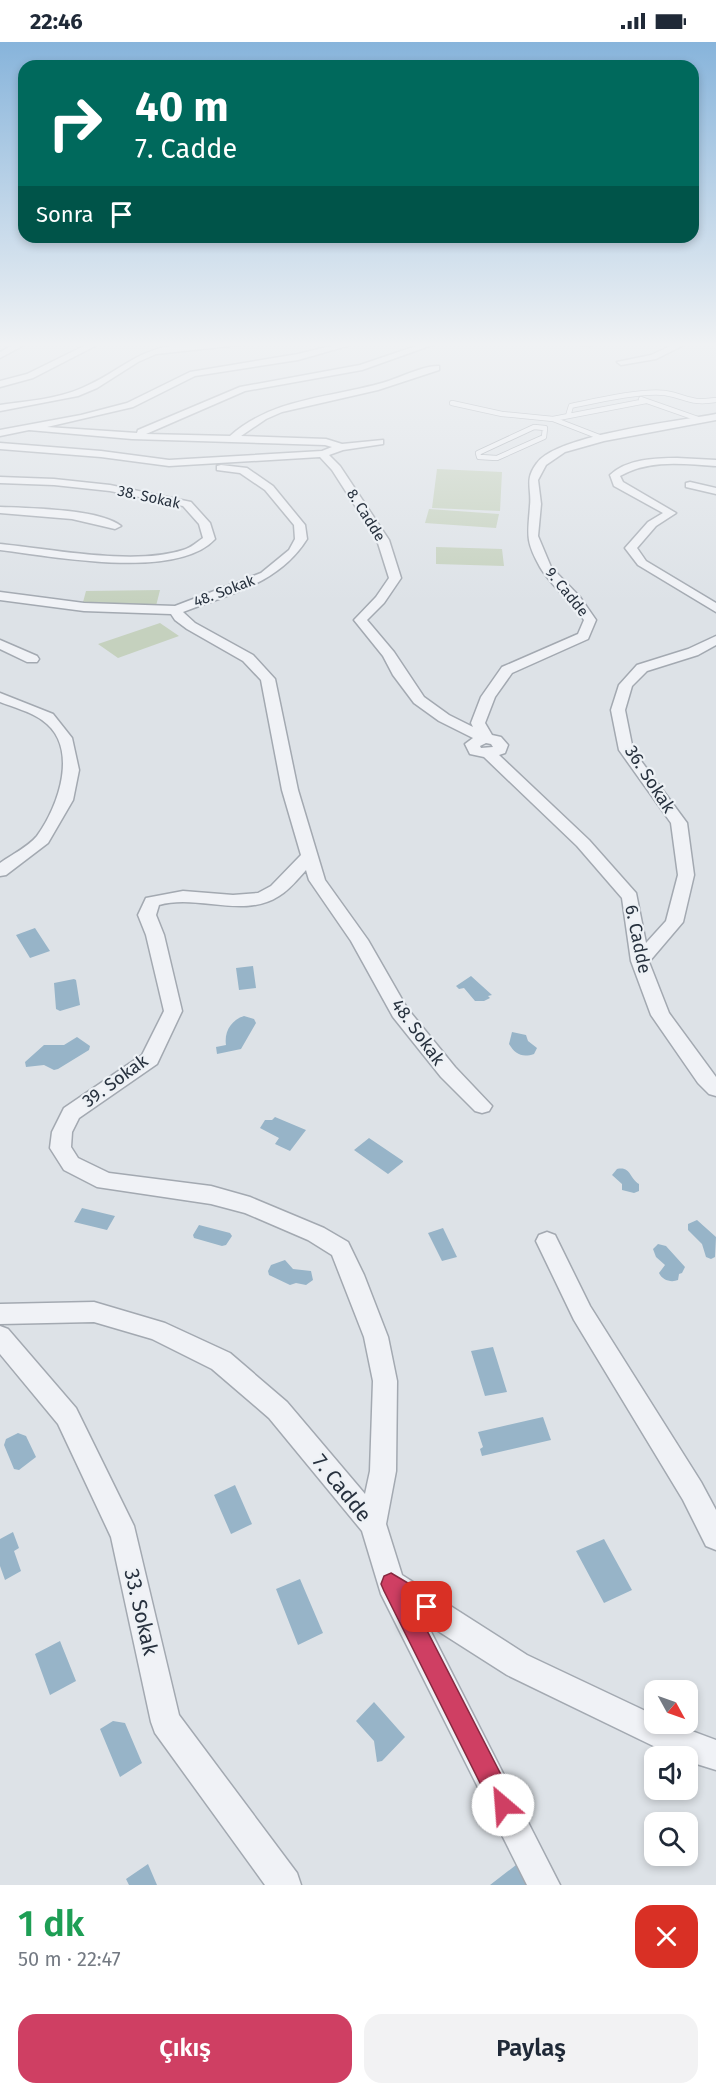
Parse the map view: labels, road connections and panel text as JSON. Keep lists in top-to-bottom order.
{
  "streets": {
    "street": [
      "38. Sokak",
      "8. Cadde",
      "48. Sokak",
      "9. Cadde",
      "36. Sokak",
      "6. Cadde",
      "39. Sokak",
      "7. Cadde",
      "33. Sokak"
    ]
  },
  "crossings": [
    ["8. Cadde", "9. Cadde"],
    ["8. Cadde", "6. Cadde"],
    ["48. Sokak", "39. Sokak"],
    ["9. Cadde", "6. Cadde"],
    ["36. Sokak", "6. Cadde"],
    ["39. Sokak", "7. Cadde"]
  ],
  "north": "bottom right",
  "page": {
    "status": "22:46",
    "turn": ["40 m", "7. Cadde"],
    "then": "Sonra",
    "heading": ["1 dk", "50 m · 22:47"],
    "buttons": ["Çıkış", "Paylaş"]
  }
}
